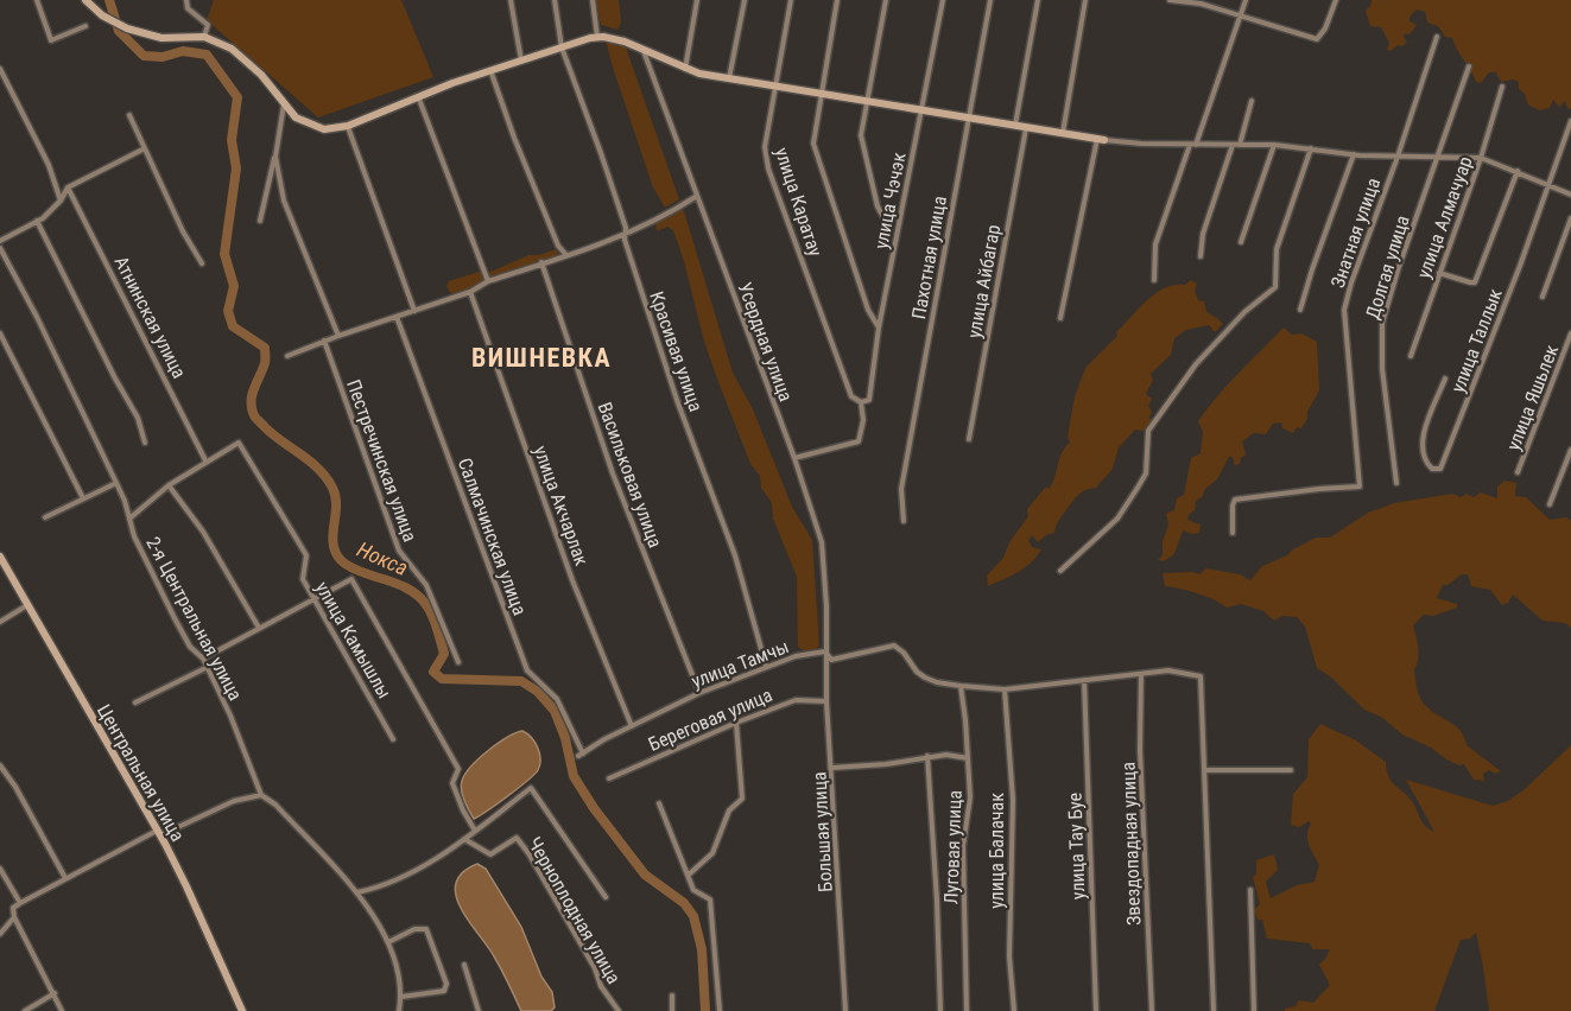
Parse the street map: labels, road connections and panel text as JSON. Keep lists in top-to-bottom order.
{
  "streets": {
    "street": [
      "улица Чэчэк",
      "улица Каратау",
      "улица Алмачуар",
      "Знатная улица",
      "Пахотная улица",
      "Долгая улица",
      "улица Айбагар",
      "Атнинская улица",
      "улица Таллык",
      "Усердная улица",
      "Красивая улица",
      "улица Яшьлек",
      "Пестречинская улица",
      "Васильковая улица",
      "улица Акчарлак",
      "Салмачинская улица",
      "2-я Центральная улица",
      "улица Камышлы",
      "улица Тамчы",
      "Береговая улица",
      "Центральная улица",
      "Большая улица",
      "Звездопадная улица",
      "улица Тау Буе",
      "Луговая улица",
      "улица Балачак",
      "Черноплодная улица"
    ]
  },
  "crossings": [
    ["улица Чэчэк", "улица Каратау"],
    ["Атнинская улица", "улица Камышлы"],
    ["Усердная улица", "улица Тамчы"],
    ["Усердная улица", "Большая улица"],
    ["Красивая улица", "улица Тамчы"],
    ["Васильковая улица", "улица Тамчы"],
    ["улица Акчарлак", "улица Тамчы"],
    ["Салмачинская улица", "улица Тамчы"],
    ["улица Тамчы", "Большая улица"],
    ["улица Тамчы", "Звездопадная улица"],
    ["улица Тамчы", "улица Тау Буе"],
    ["улица Тамчы", "Луговая улица"],
    ["улица Тамчы", "улица Балачак"],
    ["Береговая улица", "Большая улица"]
  ],
  "districts": ["ВИШНЕВКА"],
  "water": ["Нокса"]
}
